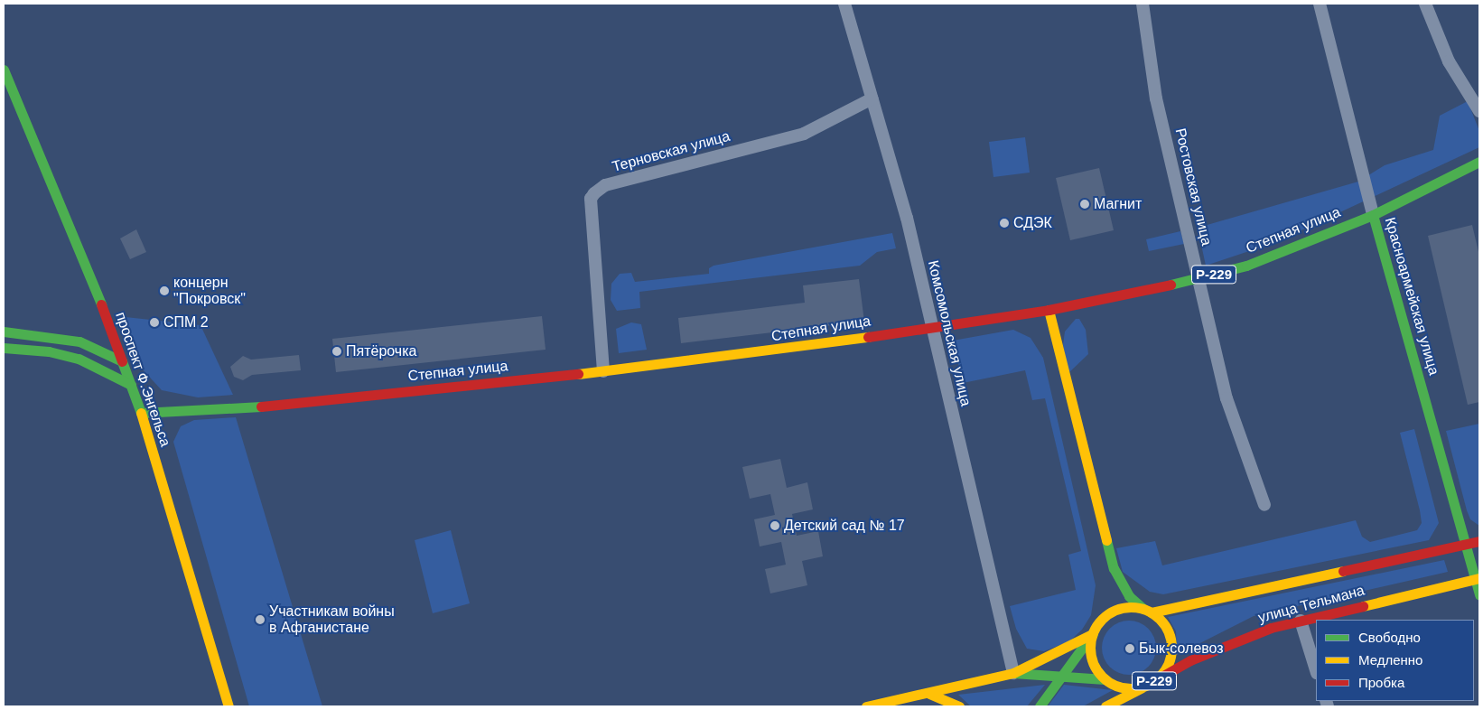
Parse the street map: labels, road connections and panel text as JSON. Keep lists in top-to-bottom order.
{
  "streets": {
    "main road": [
      "Степная улица",
      "Р-229",
      "Красноармейская улица",
      "проспект Ф.Энгельса",
      "улица Тельмана"
    ],
    "street": ["Терновская улица", "Ростовская улица", "Комсомольская улица"]
  },
  "crossings": [
    ["Терновская улица", "Степная улица"],
    ["Терновская улица", "Комсомольская улица"],
    ["Ростовская улица", "Степная улица"],
    ["Степная улица", "Р-229"],
    ["Степная улица", "Красноармейская улица"],
    ["Степная улица", "Комсомольская улица"],
    ["Степная улица", "проспект Ф.Энгельса"],
    ["Р-229", "улица Тельмана"],
    ["Красноармейская улица", "улица Тельмана"],
    ["Комсомольская улица", "улица Тельмана"]
  ],
  "places": [
    "Магнит",
    "СДЭК",
    "концерн \"Покровск\"",
    "СПМ 2",
    "Пятёрочка",
    "Детский сад № 17",
    "Участникам войны в Афганистане",
    "Бык-солевоз"
  ],
  "legend": ["Свободно", "Медленно", "Пробка"]
}
